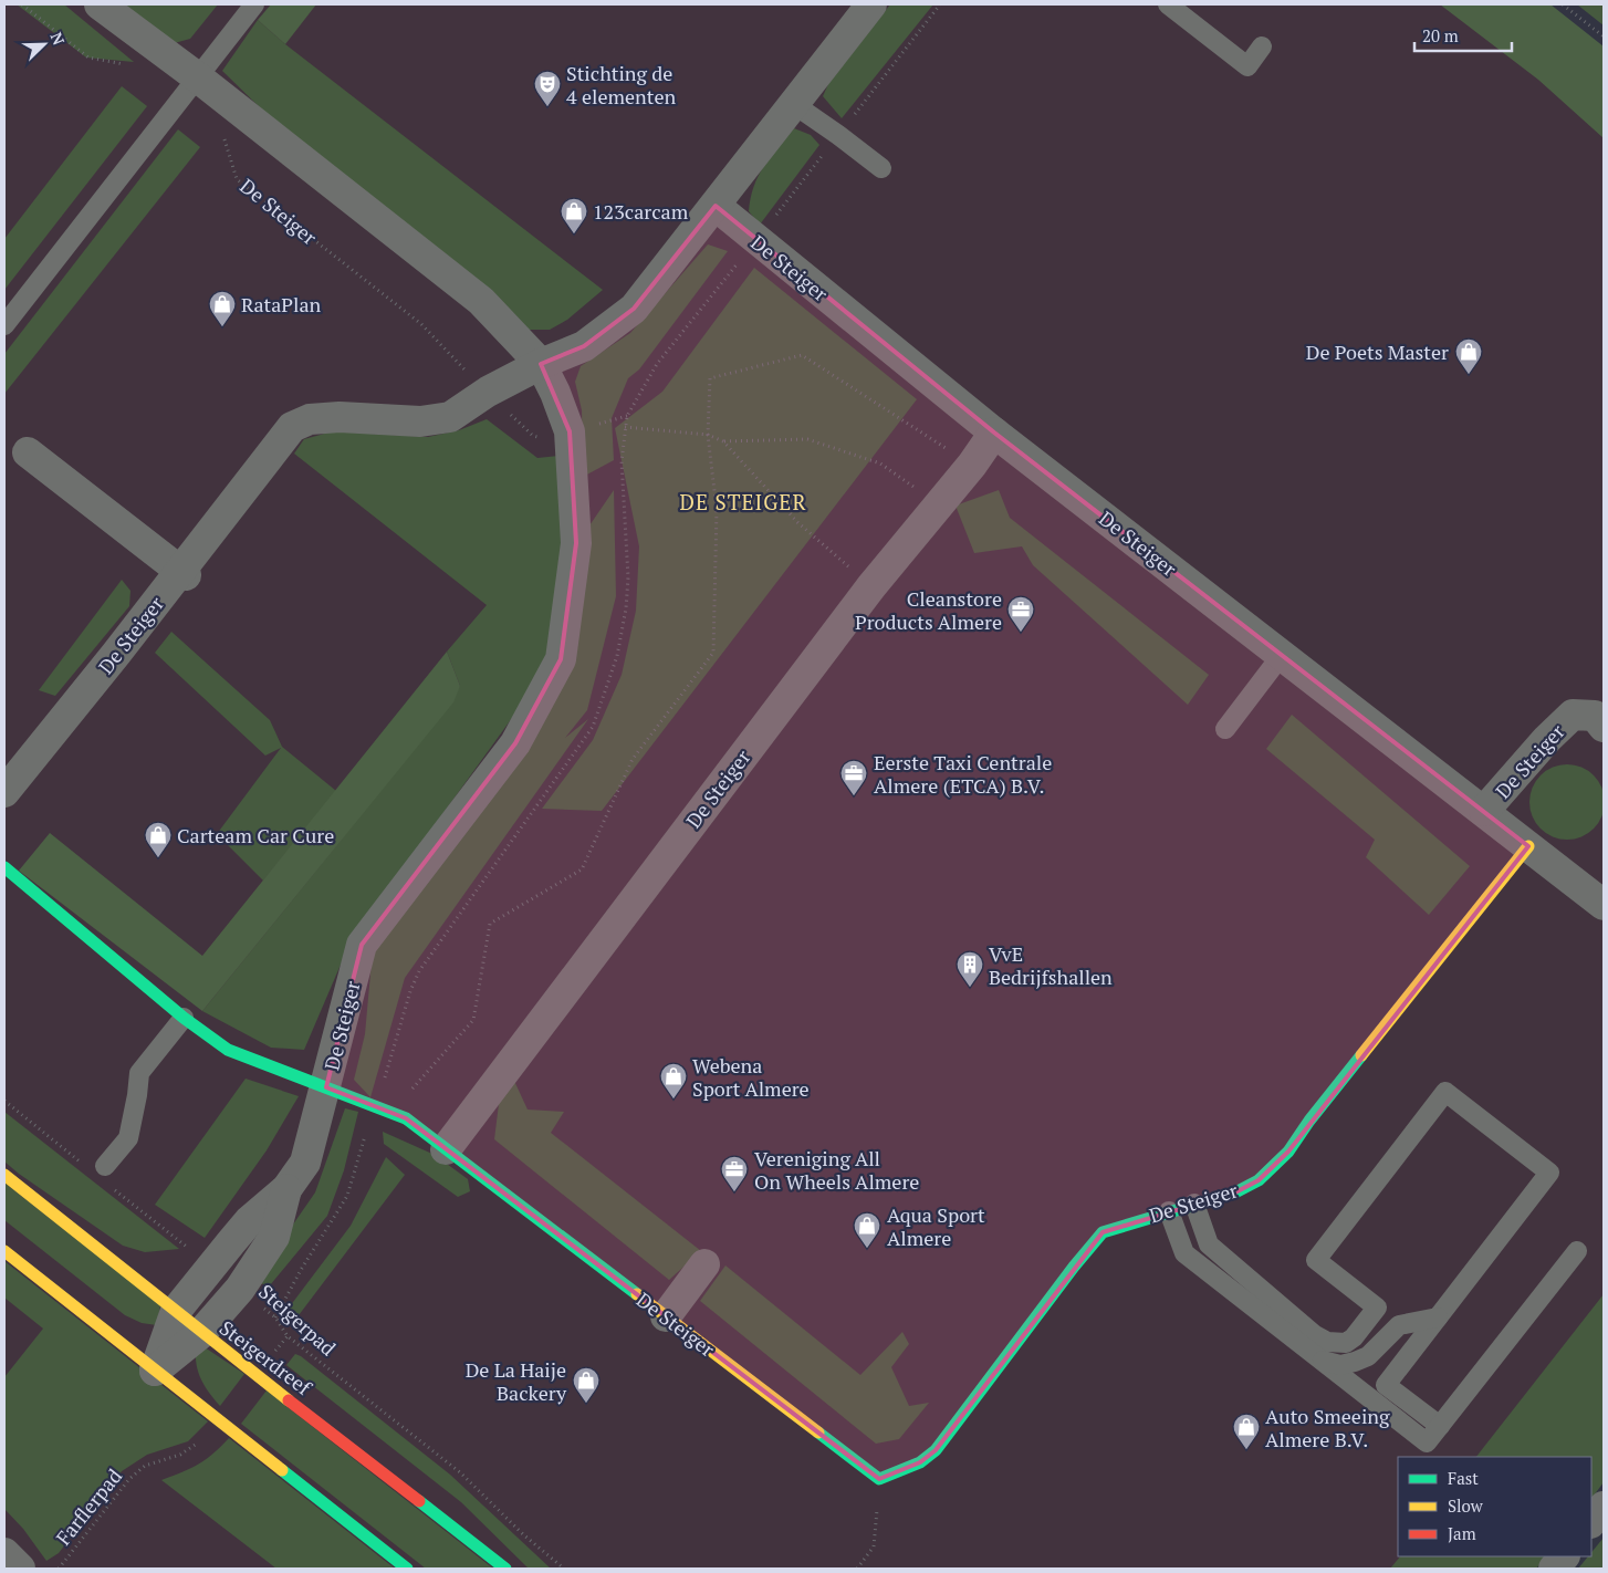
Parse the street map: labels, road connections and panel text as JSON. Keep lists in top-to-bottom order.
{
  "streets": {
    "street": ["De Steiger", "Steigerdreef"],
    "path": ["Steigerpad", "Farflerpad"]
  },
  "crossings": [
    ["De Steiger", "Steigerpad"],
    ["De Steiger", "Steigerdreef"]
  ],
  "districts": ["DE STEIGER"],
  "places": {
    "theatre": ["Stichting de 4 elementen"],
    "shop": [
      "123carcam",
      "RataPlan",
      "De Poets Master",
      "Carteam Car Cure",
      "Webena Sport Almere",
      "Aqua Sport Almere",
      "De La Haije Backery",
      "Auto Smeeing Almere B.V."
    ],
    "office": ["Cleanstore Products Almere", "Eerste Taxi Centrale Almere (ETCA) B.V.", "Vereniging All On Wheels Almere"],
    "building": ["VvE Bedrijfshallen"]
  },
  "legend": ["Fast", "Slow", "Jam"],
  "scale_bar": "20 m",
  "north": "top right"
}
